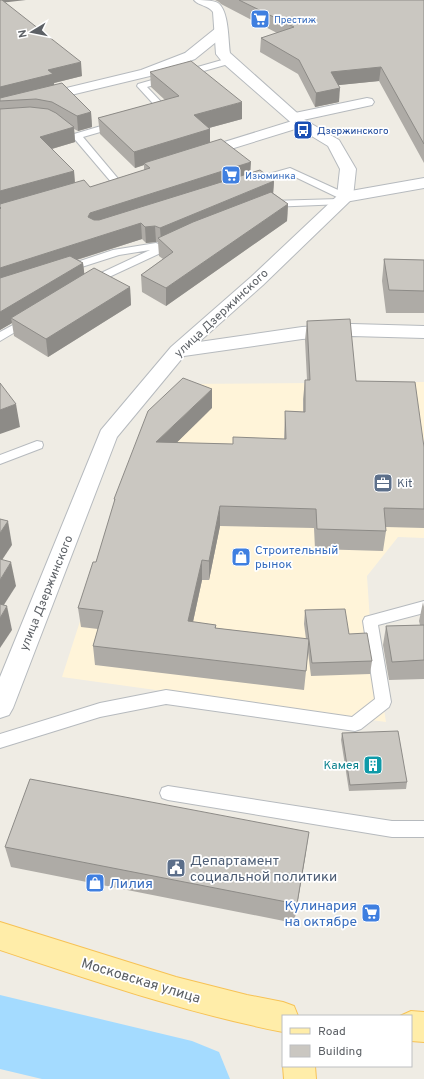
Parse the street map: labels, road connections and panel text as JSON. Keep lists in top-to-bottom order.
{
  "streets": {
    "main road": ["Московская улица"],
    "street": ["улица Дзержинского"]
  },
  "places": {
    "supermarket": ["Престиж", "Изюминка", "Кулинария на октябре"],
    "bus stop": ["Дзержинского"],
    "office": ["Kit"],
    "shop": ["Строительный рынок", "Лилия"],
    "building": ["Камея"],
    "public building": ["Департамент социальной политики"]
  },
  "legend": ["Road", "Building"],
  "north": "left"
}
